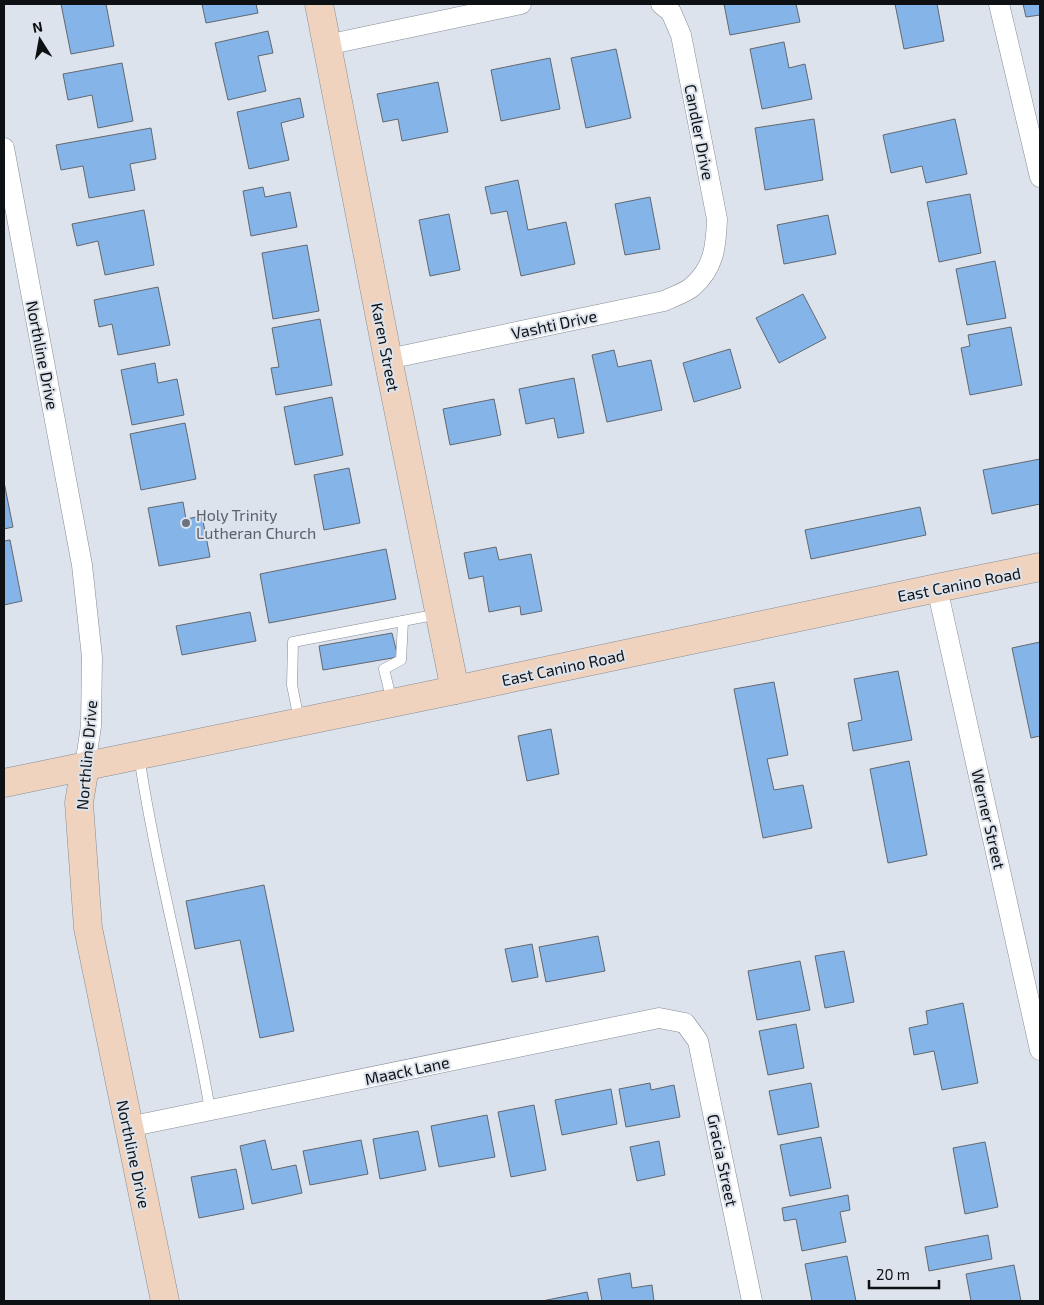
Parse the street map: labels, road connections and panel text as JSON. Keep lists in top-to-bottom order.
{
  "streets": {
    "street": [
      "Candler Drive",
      "Vashti Drive",
      "Karen Street",
      "Northline Drive",
      "East Canino Road",
      "Werner Street",
      "Maack Lane",
      "Gracia Street"
    ]
  },
  "crossings": [
    ["Candler Drive", "Vashti Drive"],
    ["Vashti Drive", "Karen Street"],
    ["Karen Street", "East Canino Road"],
    ["Northline Drive", "East Canino Road"],
    ["Northline Drive", "Maack Lane"],
    ["East Canino Road", "Werner Street"],
    ["Maack Lane", "Gracia Street"]
  ],
  "places": ["Holy Trinity Lutheran Church"],
  "scale_bar": "20 m",
  "north": "top"
}
